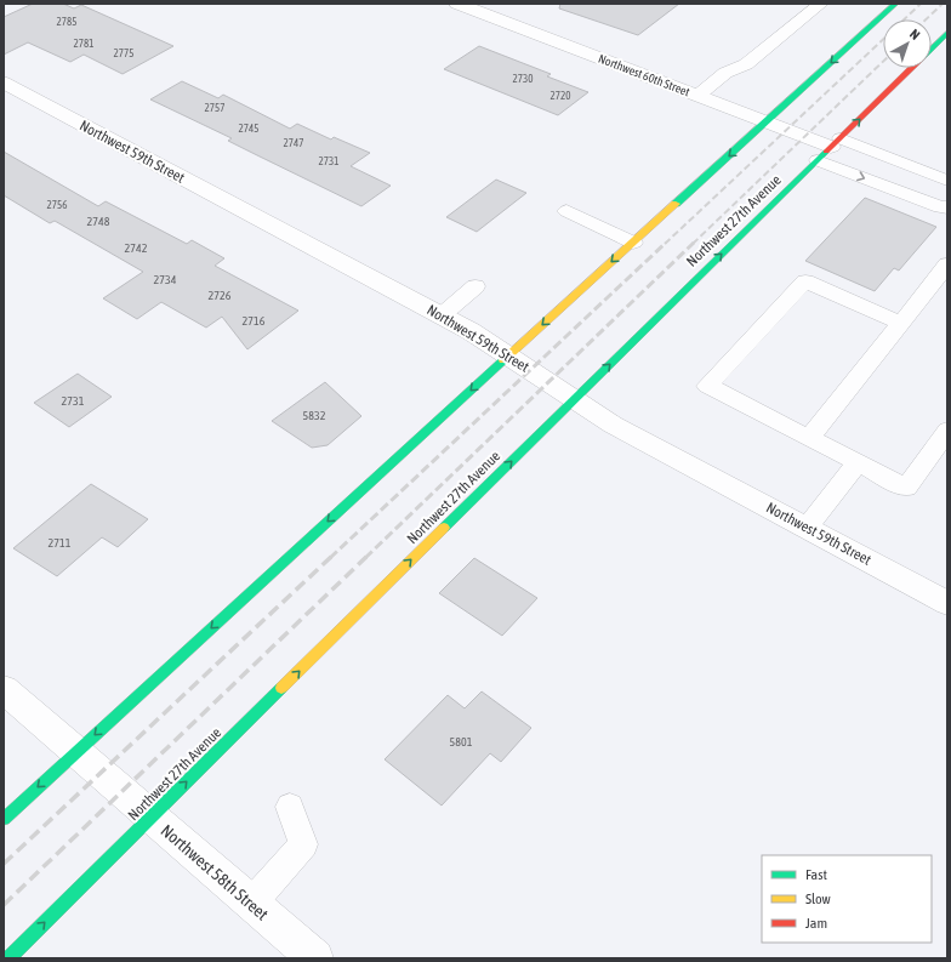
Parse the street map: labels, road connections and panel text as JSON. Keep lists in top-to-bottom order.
{
  "streets": {
    "main road": ["Northwest 27th Avenue"],
    "street": ["Northwest 60th Street", "Northwest 59th Street", "Northwest 58th Street"]
  },
  "crossings": [
    ["Northwest 60th Street", "Northwest 27th Avenue"],
    ["Northwest 59th Street", "Northwest 27th Avenue"],
    ["Northwest 27th Avenue", "Northwest 58th Street"]
  ],
  "house_numbers": [
    "2785",
    "2781",
    "2775",
    "2730",
    "2720",
    "2757",
    "2745",
    "2747",
    "2731",
    "2756",
    "2748",
    "2742",
    "2734",
    "2726",
    "2716",
    "2731",
    "5832",
    "2711",
    "5801"
  ],
  "legend": ["Fast", "Slow", "Jam"],
  "north": "top right"
}
